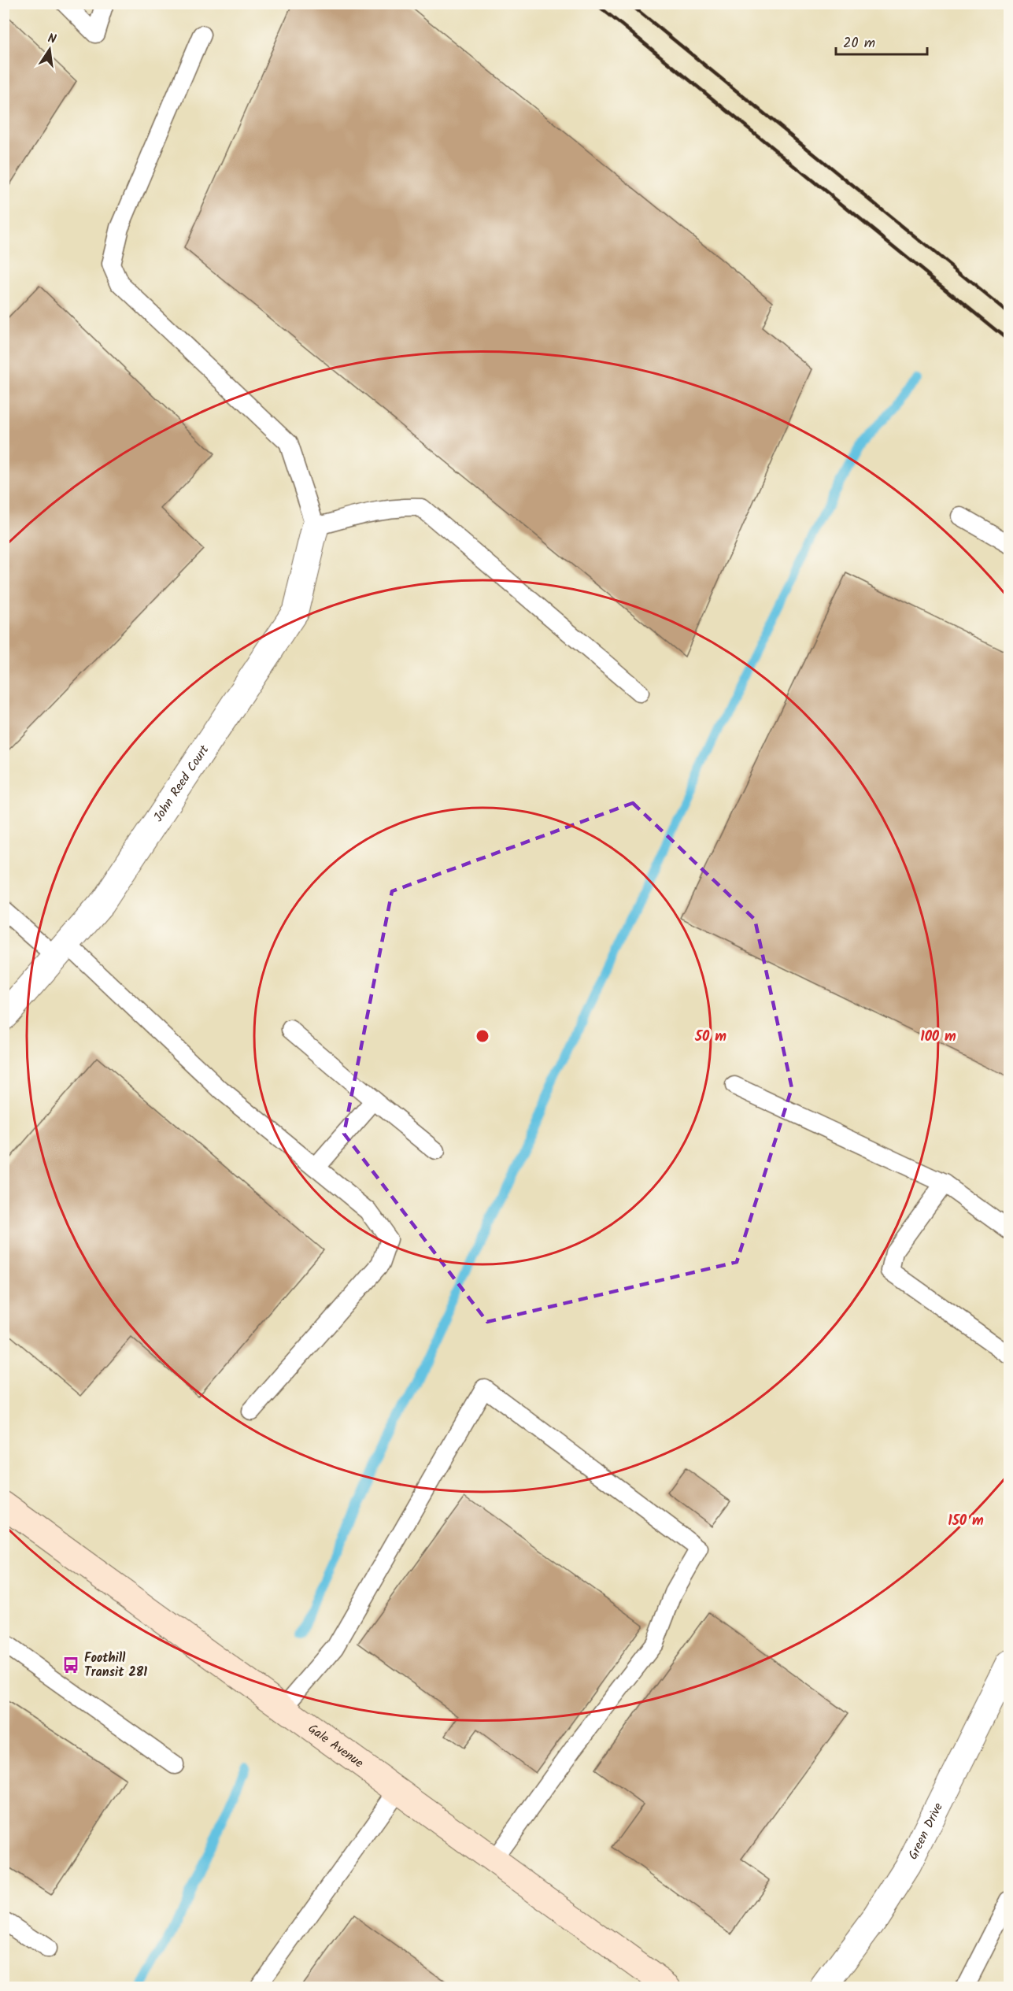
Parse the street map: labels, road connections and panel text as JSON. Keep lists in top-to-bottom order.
{
  "streets": {
    "main road": ["Gale Avenue"],
    "street": ["John Reed Court", "Green Drive"]
  },
  "places": {
    "bus stop": ["Foothill Transit 281"]
  },
  "scale_bar": "20 m",
  "north": "top",
  "rings": ["50 m", "100 m", "150 m"]
}
